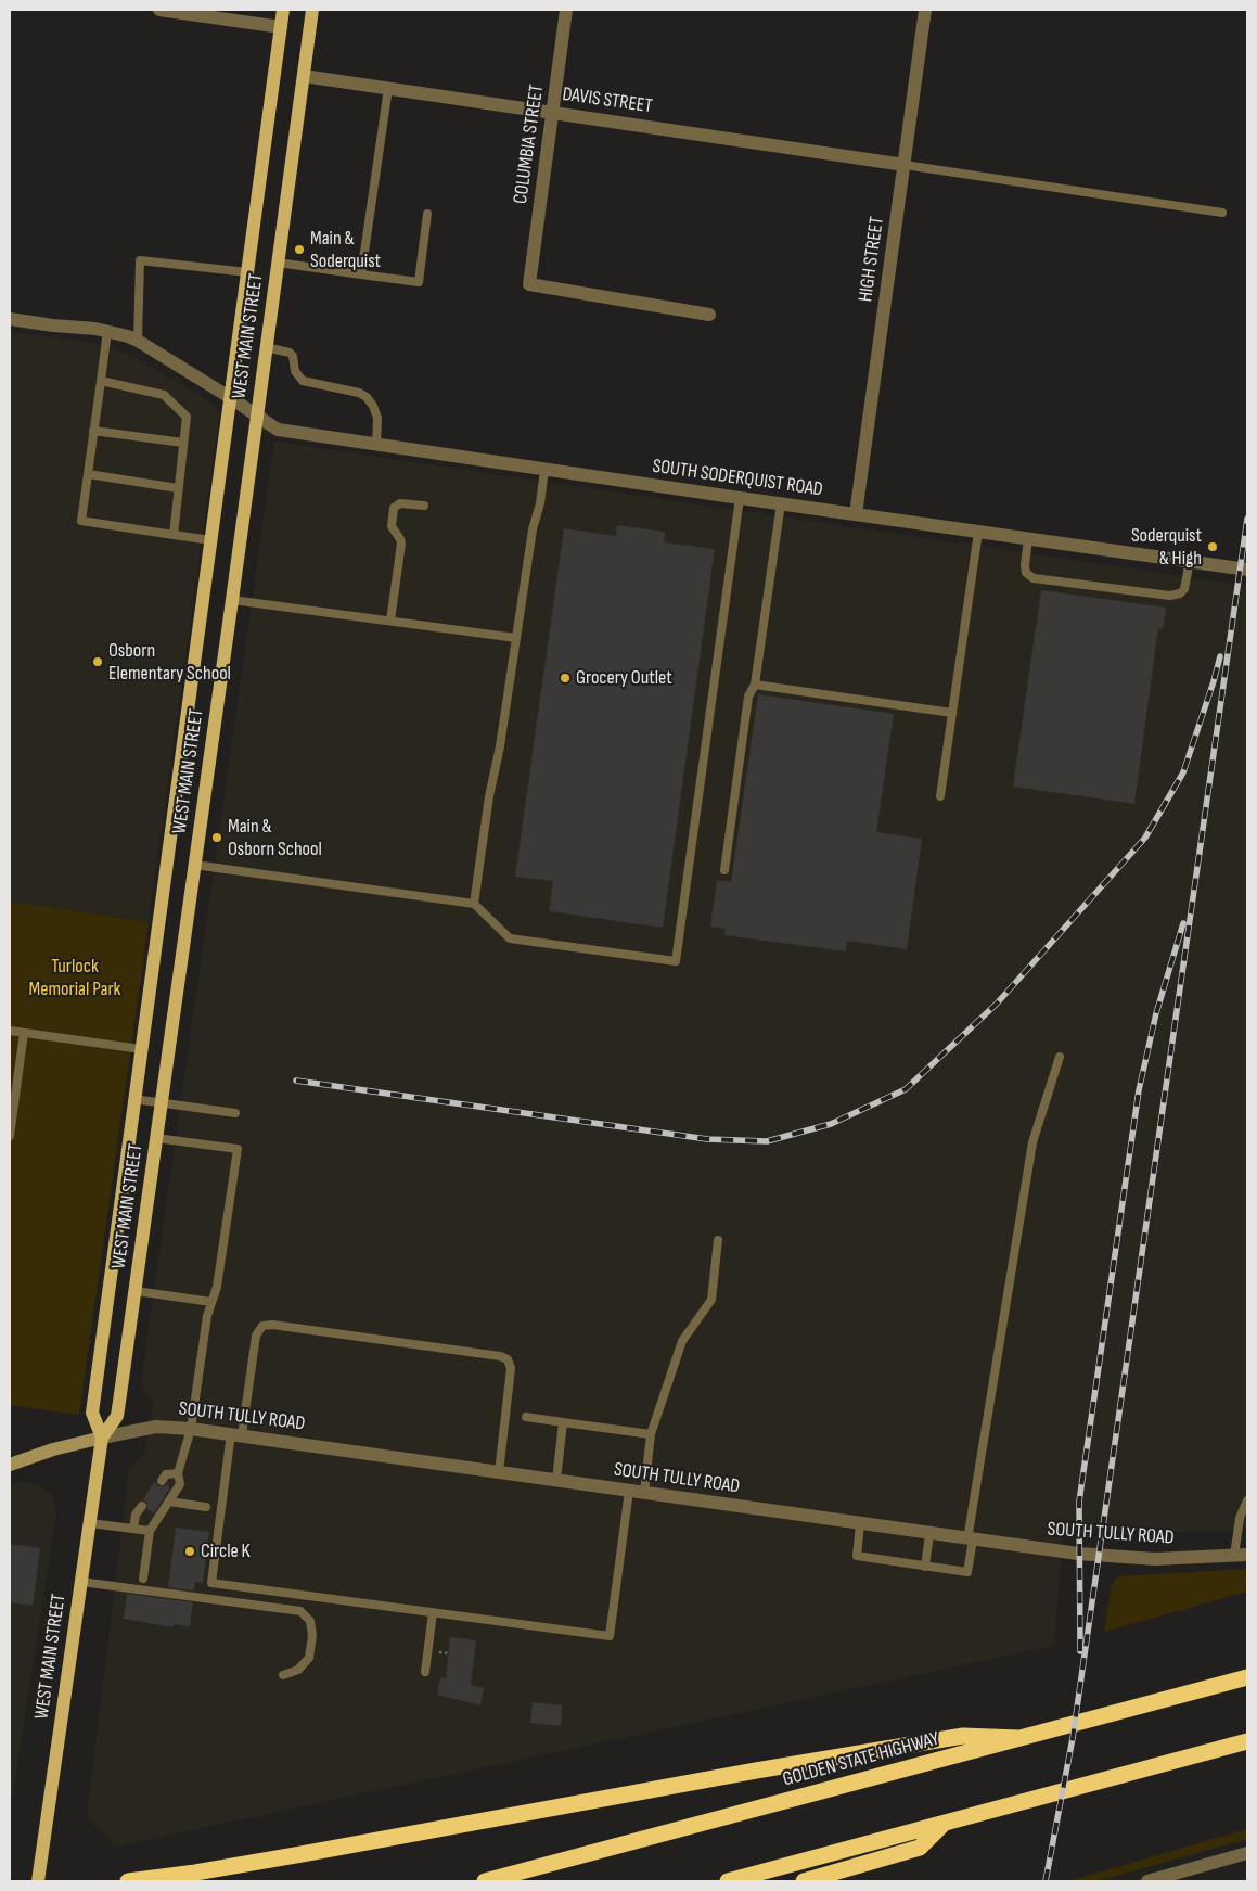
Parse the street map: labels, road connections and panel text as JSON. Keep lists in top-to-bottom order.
{
  "streets": {
    "highway": ["GOLDEN STATE HIGHWAY"],
    "main road": ["WEST MAIN STREET"],
    "street": [
      "DAVIS STREET",
      "COLUMBIA STREET",
      "HIGH STREET",
      "SOUTH SODERQUIST ROAD",
      "SOUTH TULLY ROAD"
    ]
  },
  "crossings": [
    ["DAVIS STREET", "COLUMBIA STREET"],
    ["DAVIS STREET", "HIGH STREET"],
    ["DAVIS STREET", "WEST MAIN STREET"],
    ["HIGH STREET", "SOUTH SODERQUIST ROAD"],
    ["WEST MAIN STREET", "SOUTH SODERQUIST ROAD"],
    ["WEST MAIN STREET", "SOUTH TULLY ROAD"]
  ],
  "parks": ["Turlock Memorial Park"],
  "places": [
    "Main & Soderquist",
    "Soderquist & High",
    "Osborn Elementary School",
    "Grocery Outlet",
    "Main & Osborn School",
    "Circle K"
  ]
}
